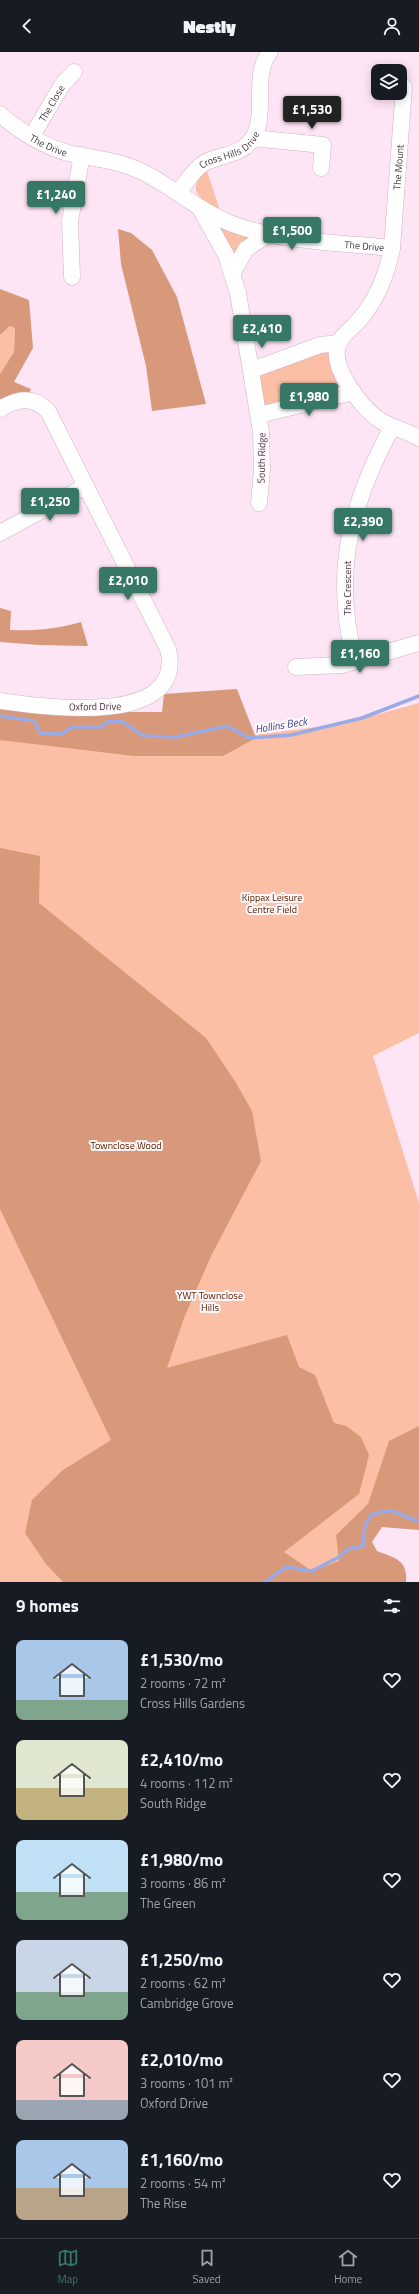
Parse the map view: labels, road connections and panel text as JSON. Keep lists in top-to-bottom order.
{
  "streets": {
    "street": [
      "The Close",
      "The Drive",
      "Cross Hills Drive",
      "The Mount",
      "South Ridge",
      "The Crescent",
      "Oxford Drive"
    ]
  },
  "crossings": [
    ["The Close", "The Drive"],
    ["The Drive", "Cross Hills Drive"],
    ["The Drive", "The Mount"],
    ["The Drive", "South Ridge"]
  ],
  "water": ["Hollins Beck"],
  "parks": ["Kippax Leisure Centre Field", "Townclose Wood", "YWT Townclose Hills"],
  "page": {
    "header": "Nestly",
    "price": [
      "£1,530",
      "£1,240",
      "£1,500",
      "£2,410",
      "£1,980",
      "£1,250",
      "£2,390",
      "£2,010",
      "£1,160"
    ],
    "heading": "9 homes",
    "list": [
      {
        "name": "£1,530/mo",
        "note": "2 rooms · 72 m² · Cross Hills Gardens"
      },
      {
        "name": "£2,410/mo",
        "note": "4 rooms · 112 m² · South Ridge"
      },
      {
        "name": "£1,980/mo",
        "note": "3 rooms · 86 m² · The Green"
      },
      {
        "name": "£1,250/mo",
        "note": "2 rooms · 62 m² · Cambridge Grove"
      },
      {
        "name": "£2,010/mo",
        "note": "3 rooms · 101 m² · Oxford Drive"
      },
      {
        "name": "£1,160/mo",
        "note": "2 rooms · 54 m² · The Rise"
      }
    ],
    "tabs": ["Map", "Saved", "Home"]
  }
}
